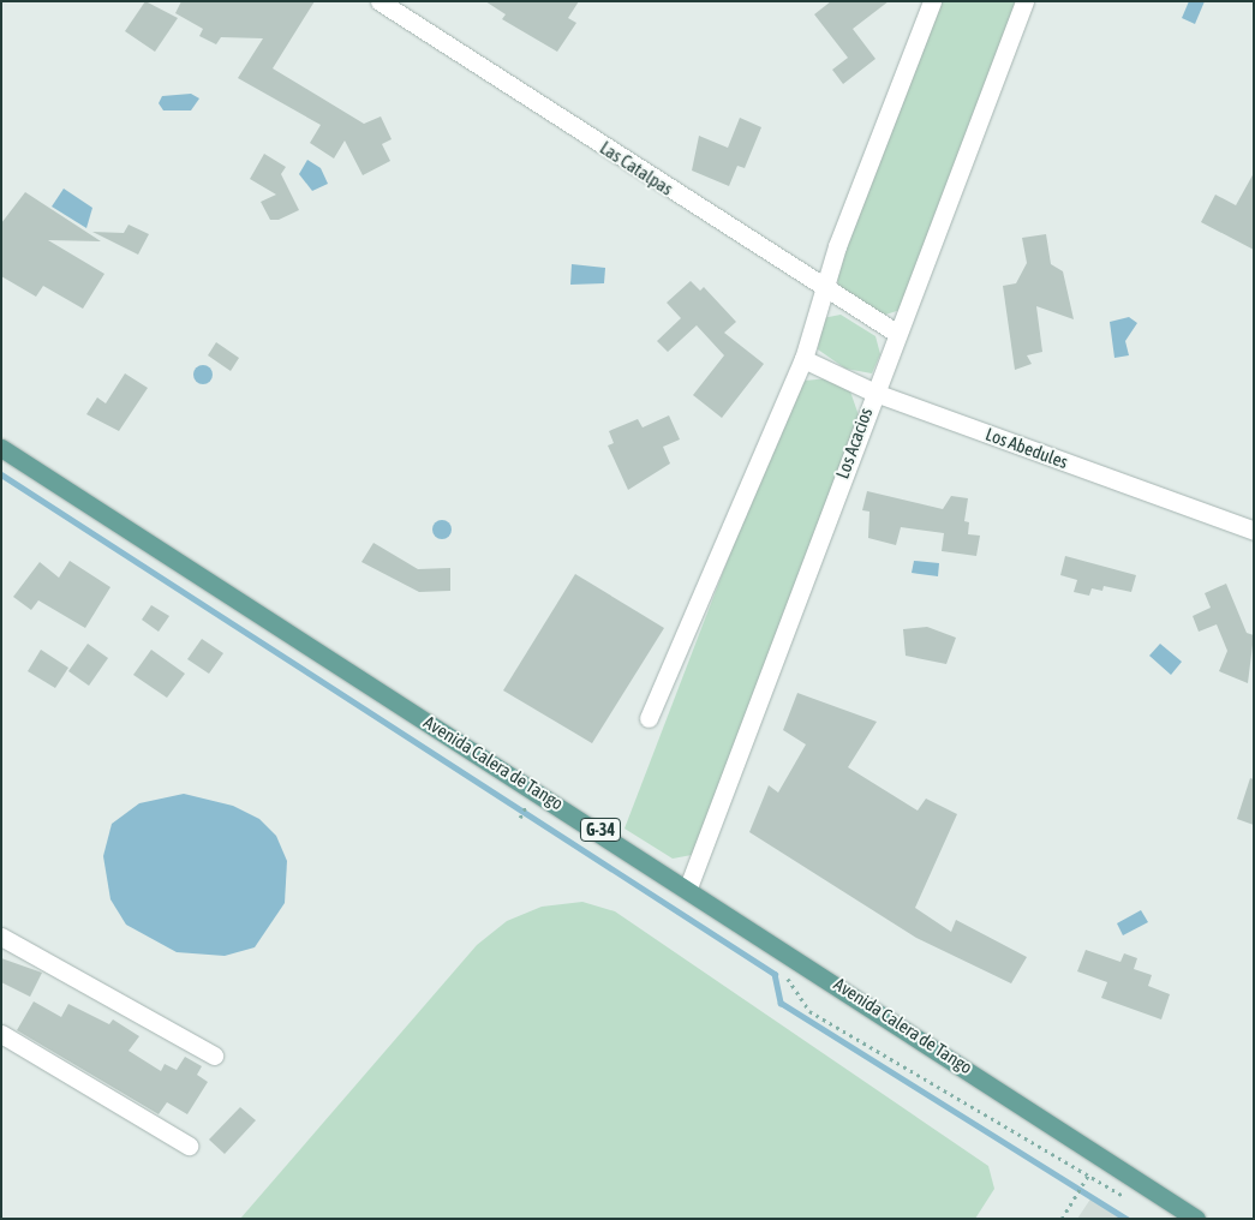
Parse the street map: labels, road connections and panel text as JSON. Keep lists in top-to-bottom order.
{
  "streets": {
    "main road": ["Avenida Calera de Tango", "G-34"],
    "street": ["Las Catalpas", "Los Acacios", "Los Abedules"]
  },
  "crossings": [
    ["Las Catalpas", "Los Acacios"],
    ["Los Acacios", "Los Abedules"],
    ["Los Acacios", "Avenida Calera de Tango"]
  ]
}
